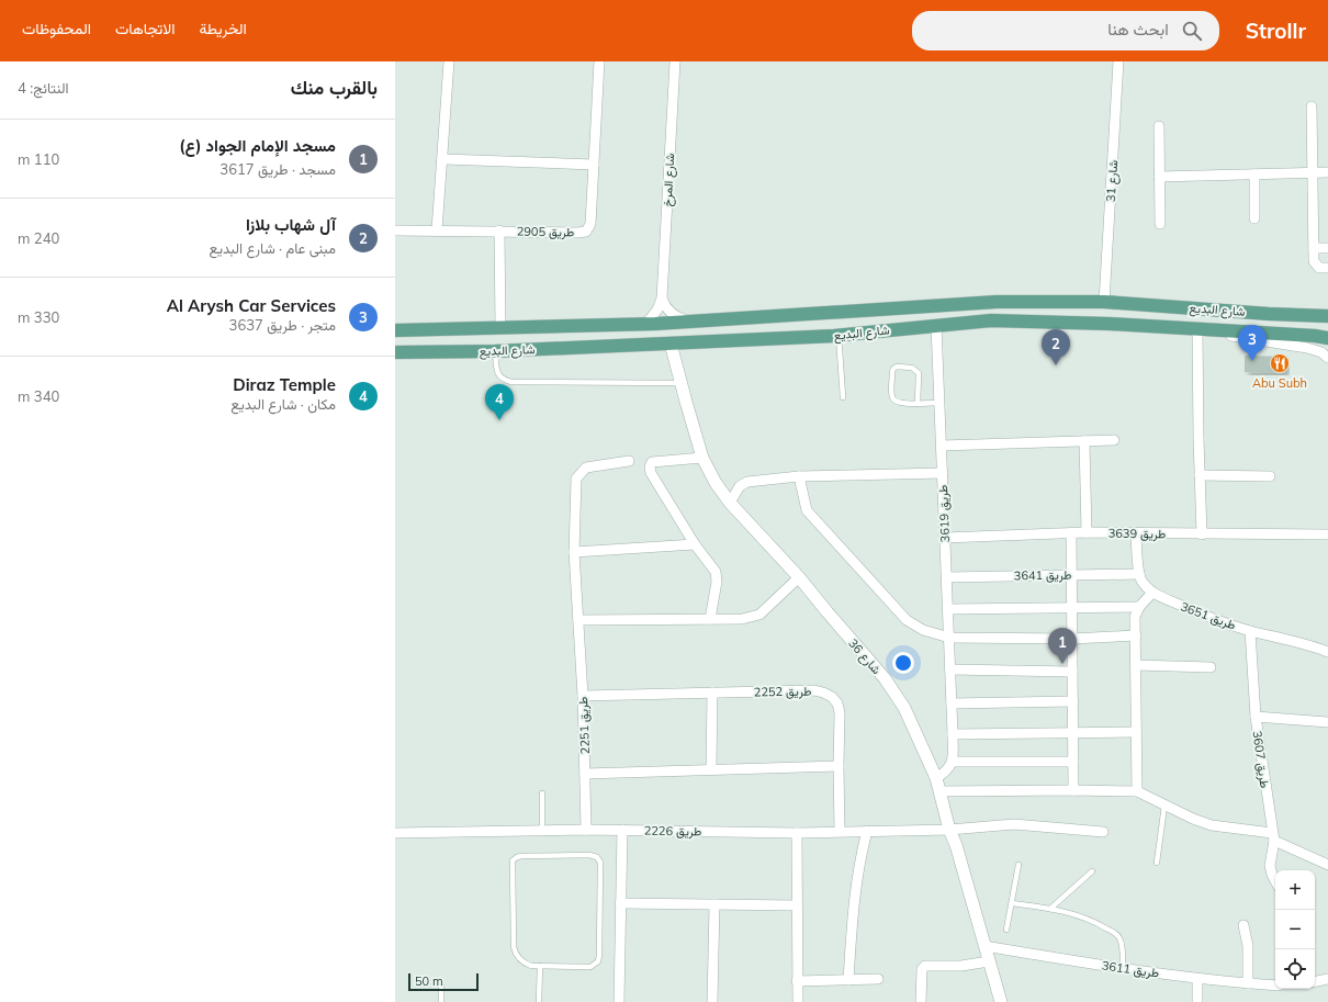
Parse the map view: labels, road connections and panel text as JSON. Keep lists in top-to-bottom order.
{
  "streets": {
    "main road": ["شارع البديع"],
    "street": [
      "شارع المرخ",
      "شارع 31",
      "طريق 2905",
      "طريق 3619",
      "طريق 3639",
      "طريق 3641",
      "طريق 3651",
      "شارع 36",
      "طريق 2252",
      "طريق 2251",
      "طريق 3607",
      "طريق 2226",
      "طريق 3611"
    ]
  },
  "crossings": [
    ["شارع المرخ", "شارع البديع"],
    ["شارع 31", "شارع البديع"],
    ["شارع البديع", "طريق 3619"],
    ["شارع البديع", "شارع 36"],
    ["طريق 3619", "طريق 3639"],
    ["طريق 3619", "طريق 3641"],
    ["طريق 3639", "طريق 3651"],
    ["طريق 3641", "طريق 3651"],
    ["طريق 3651", "طريق 3607"],
    ["شارع 36", "طريق 2226"],
    ["شارع 36", "طريق 3611"],
    ["طريق 2252", "طريق 2251"],
    ["طريق 2252", "طريق 2226"],
    ["طريق 2251", "طريق 2226"]
  ],
  "places": {
    "restaurant": ["Abu Subh"]
  },
  "scale_bar": "50 m",
  "page": {
    "header": "Strollr",
    "search": "ابحث هنا",
    "nav": ["الخريطة", "الاتجاهات", "المحفوظات"],
    "heading": ["بالقرب منك", "النتائج: 4"],
    "list": [
      {
        "mark": "1",
        "name": "مسجد الإمام الجواد (ع)",
        "note": "مسجد · طريق 3617",
        "value": "110 m"
      },
      {
        "mark": "2",
        "name": "آل شهاب بلازا",
        "note": "مبنى عام · شارع البديع",
        "value": "240 m"
      },
      {
        "mark": "3",
        "name": "Al Arysh Car Services",
        "note": "متجر · طريق 3637",
        "value": "330 m"
      },
      {
        "mark": "4",
        "name": "Diraz Temple",
        "note": "مكان · شارع البديع",
        "value": "340 m"
      }
    ],
    "pins": [
      "3",
      "2",
      "4",
      "1"
    ],
    "map_buttons": ["+", "−"],
    "scale": "50 m"
  }
}
